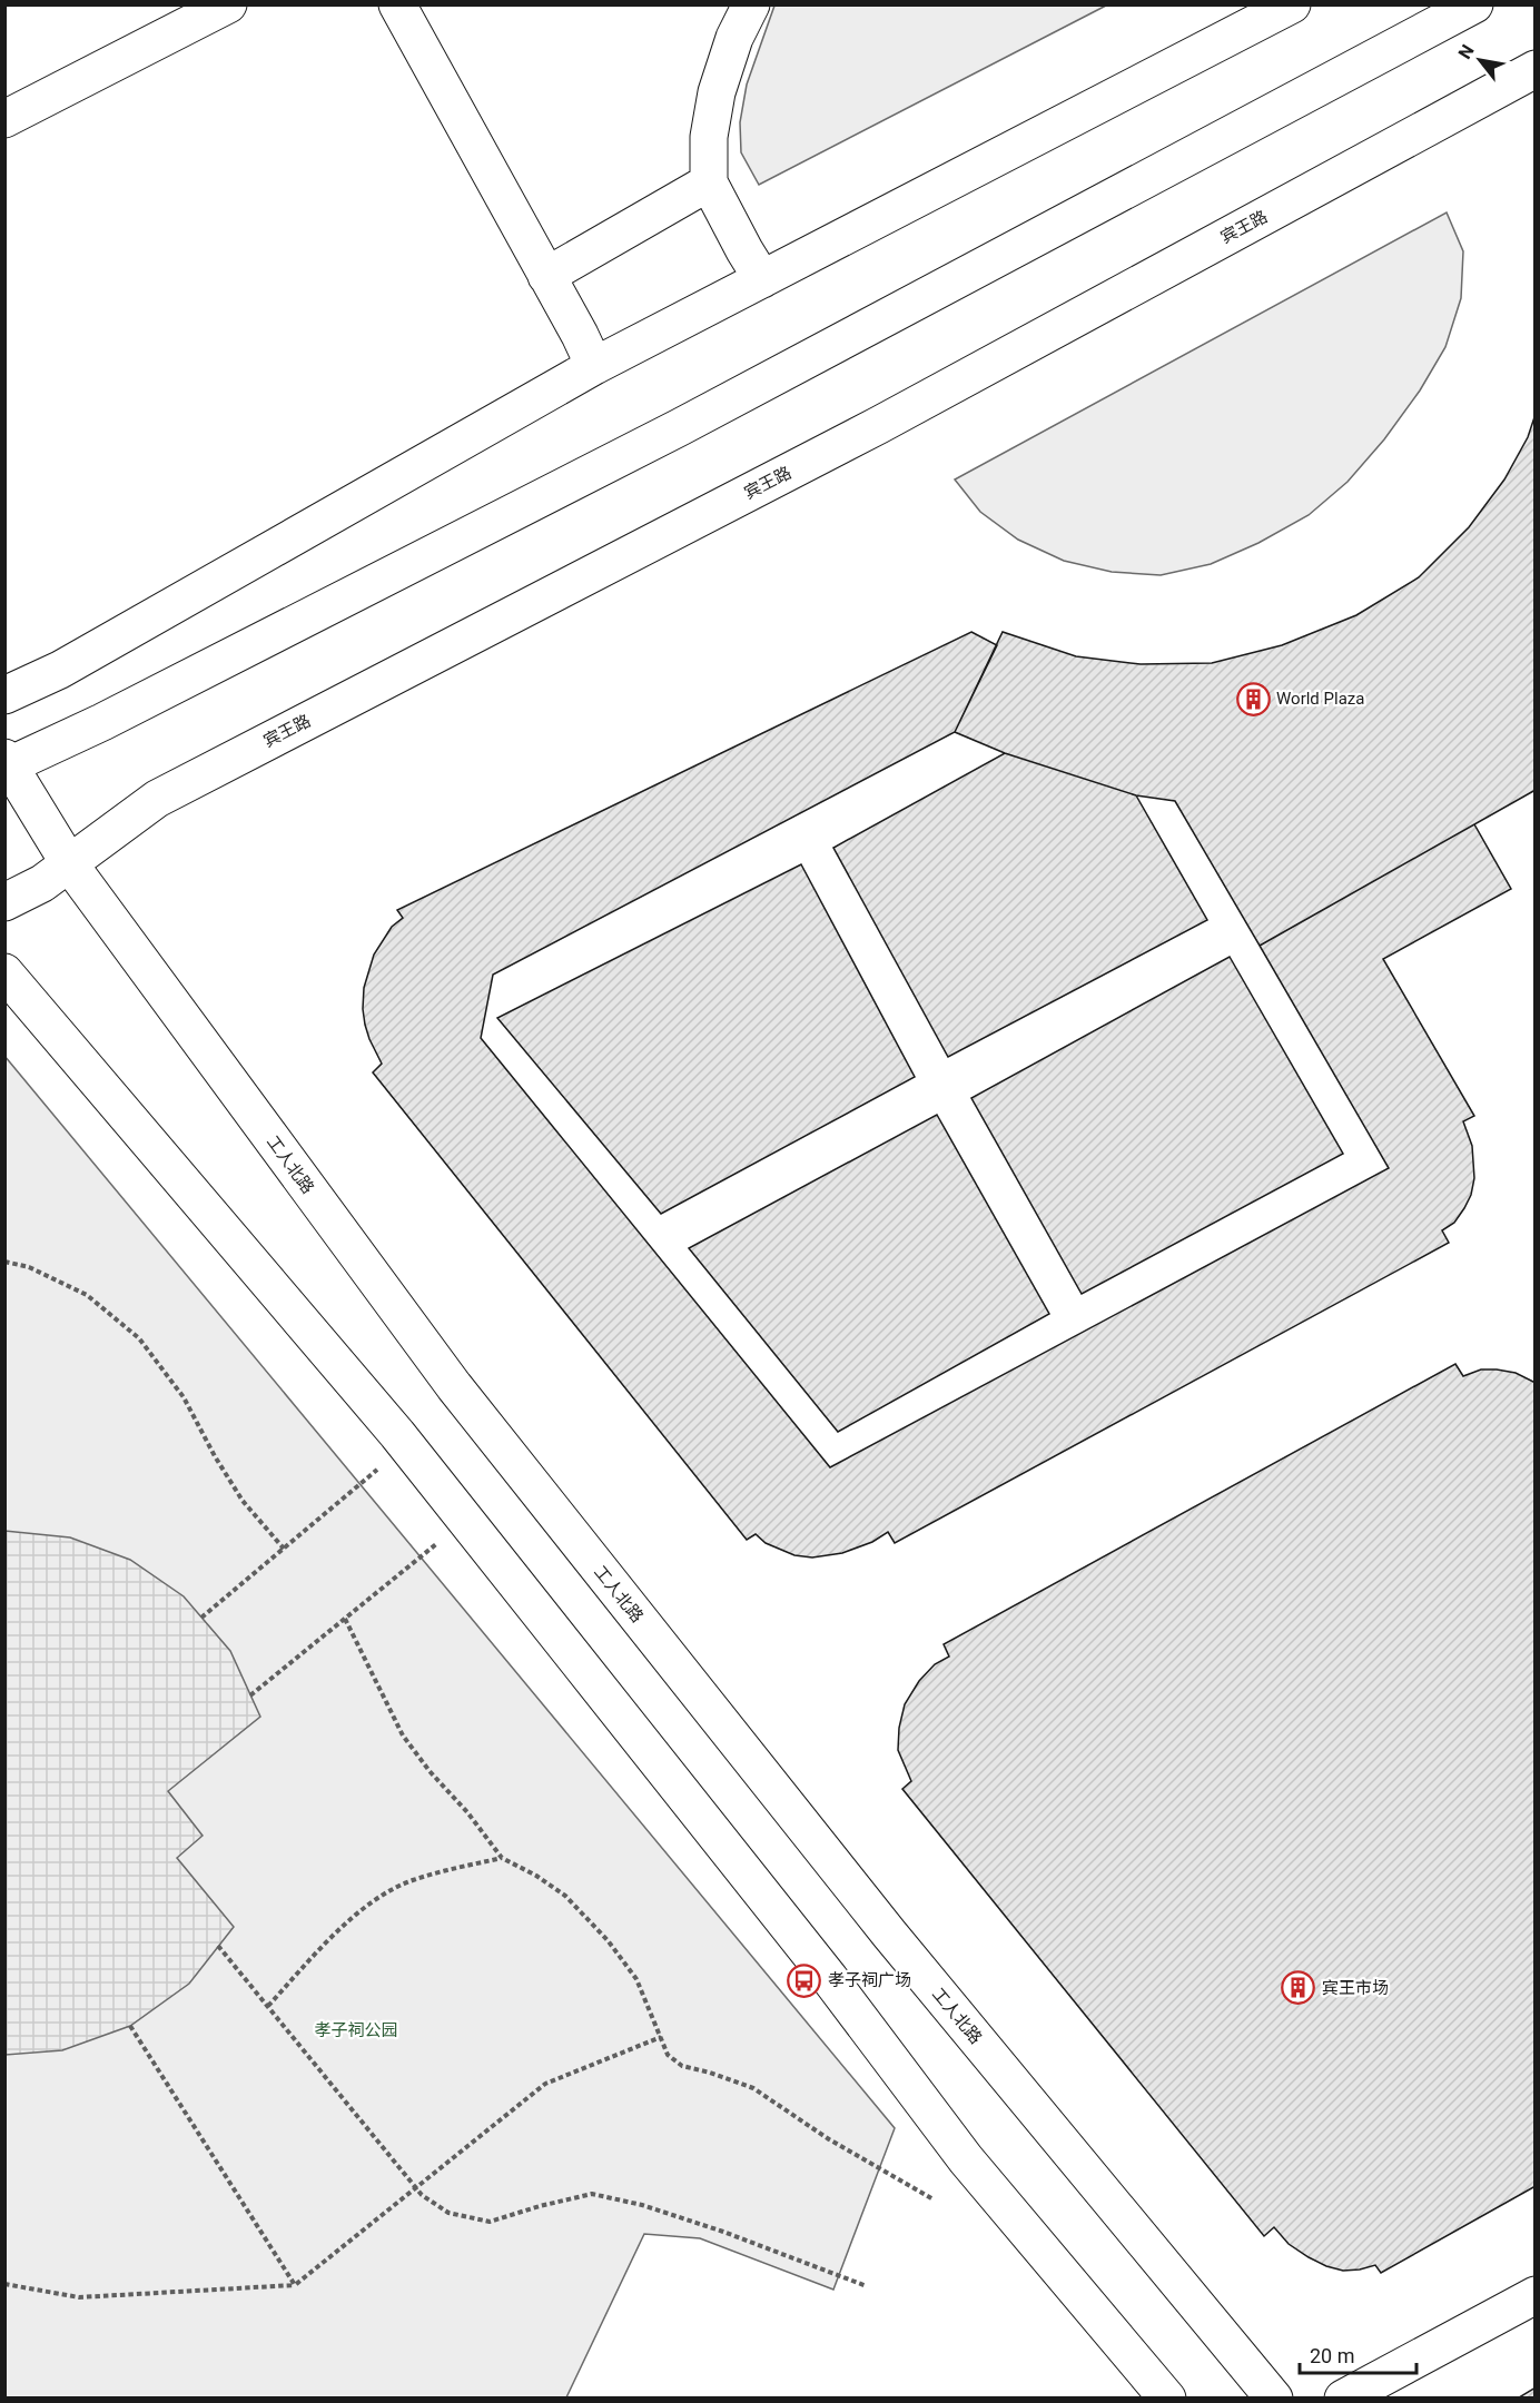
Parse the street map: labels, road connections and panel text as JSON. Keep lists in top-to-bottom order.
{
  "streets": {
    "street": ["宾王路", "工人北路"]
  },
  "crossings": [
    ["宾王路", "工人北路"]
  ],
  "parks": ["孝子祠公园"],
  "places": {
    "building": ["World Plaza", "宾王市场"],
    "bus stop": ["孝子祠广场"]
  },
  "scale_bar": "20 m",
  "north": "top left"
}
